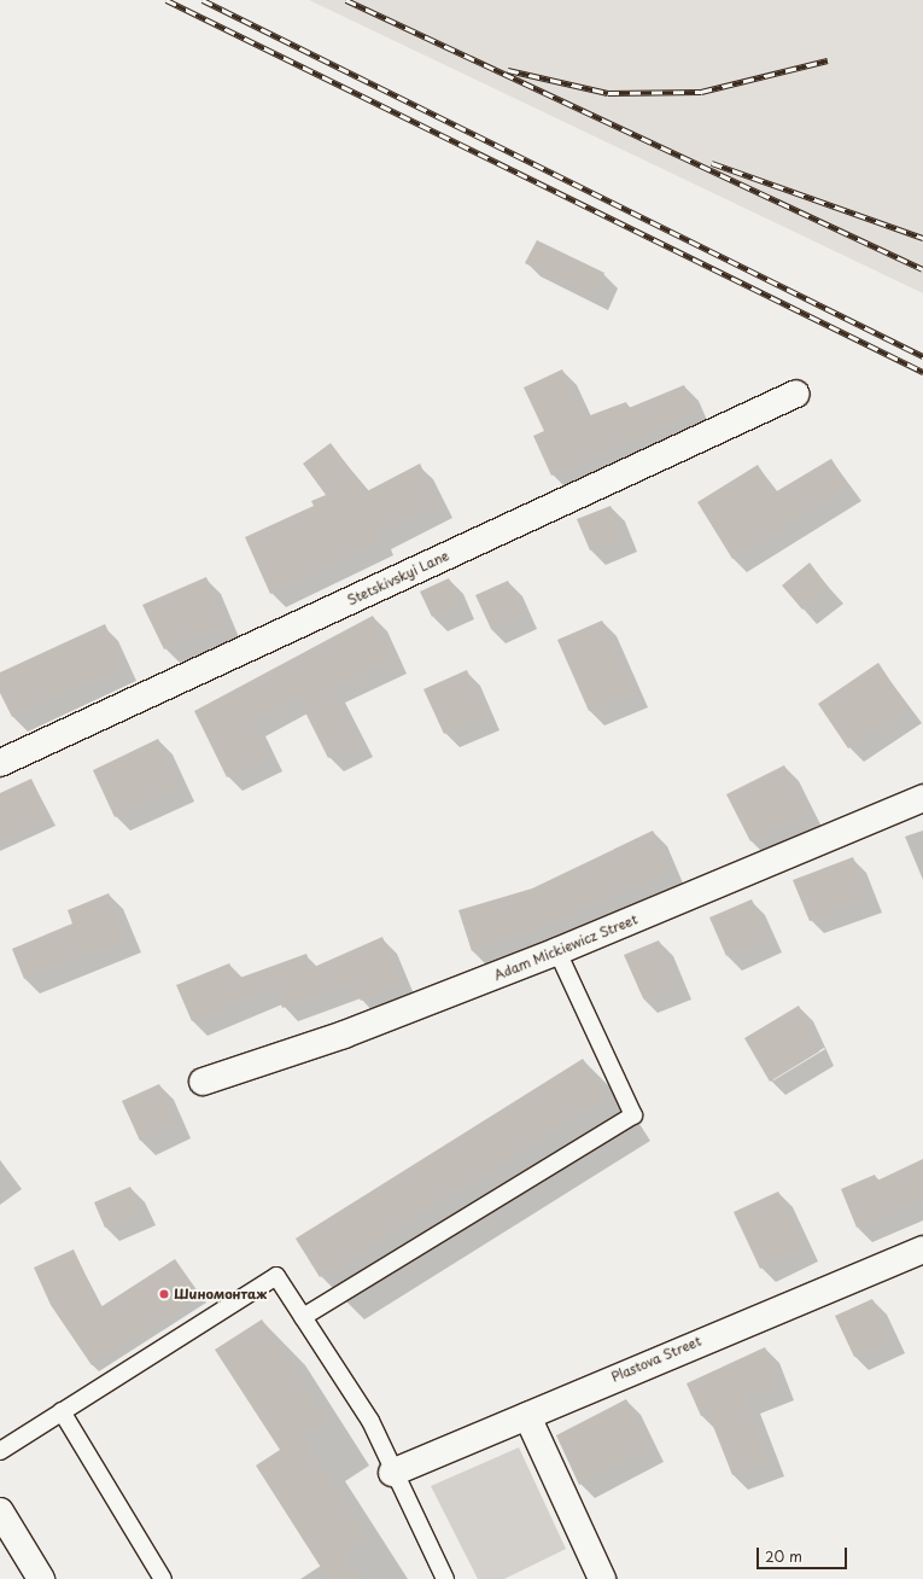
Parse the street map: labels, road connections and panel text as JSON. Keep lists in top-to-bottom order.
{
  "streets": {
    "street": ["Stetskivskyi Lane", "Adam Mickiewicz Street", "Plastova Street"]
  },
  "places": ["Шиномонтаж"],
  "scale_bar": "20 m"
}
